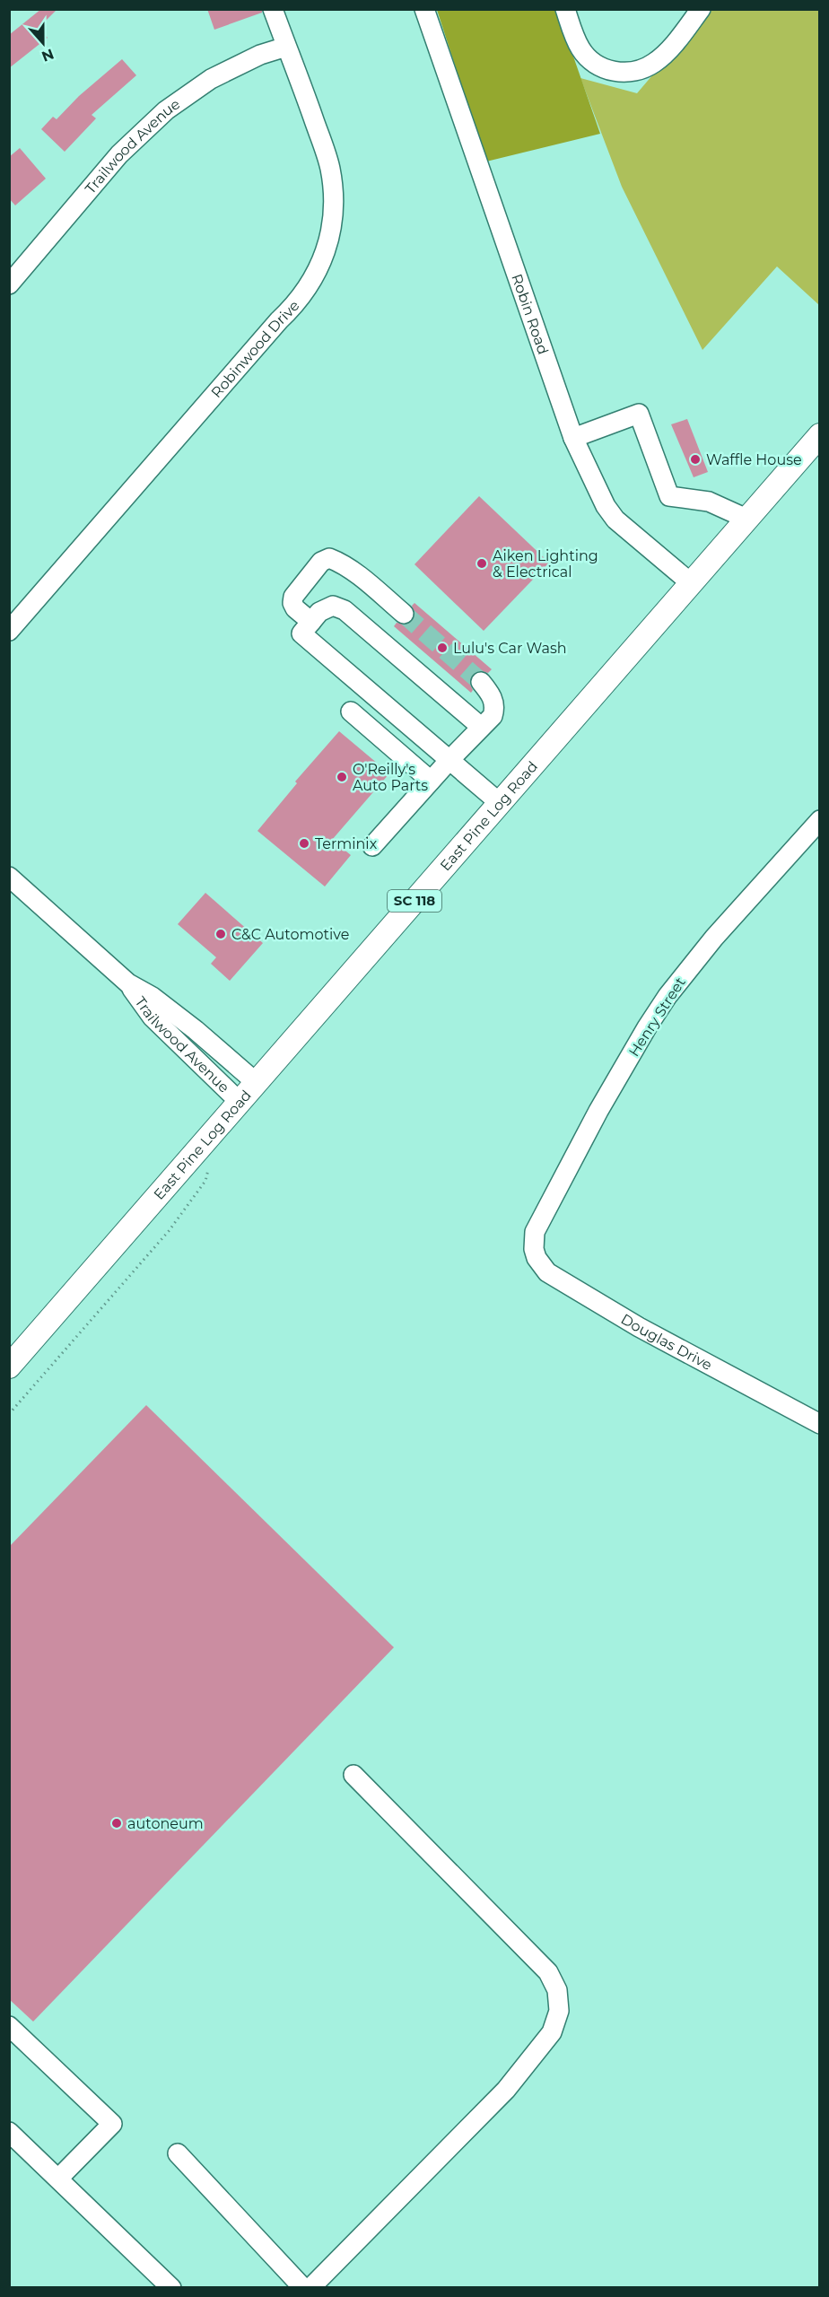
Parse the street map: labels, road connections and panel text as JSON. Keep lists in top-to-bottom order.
{
  "streets": {
    "main road": ["East Pine Log Road", "SC 118"],
    "street": [
      "Trailwood Avenue",
      "Robin Road",
      "Robinwood Drive",
      "Henry Street",
      "Douglas Drive"
    ]
  },
  "crossings": [
    ["Trailwood Avenue", "Robinwood Drive"],
    ["Trailwood Avenue", "East Pine Log Road"],
    ["Robin Road", "East Pine Log Road"],
    ["Henry Street", "Douglas Drive"]
  ],
  "places": [
    "Waffle House",
    "Aiken Lighting & Electrical",
    "Lulu's Car Wash",
    "O'Reilly's Auto Parts",
    "Terminix",
    "C&C Automotive",
    "autoneum"
  ],
  "north": "bottom"
}
